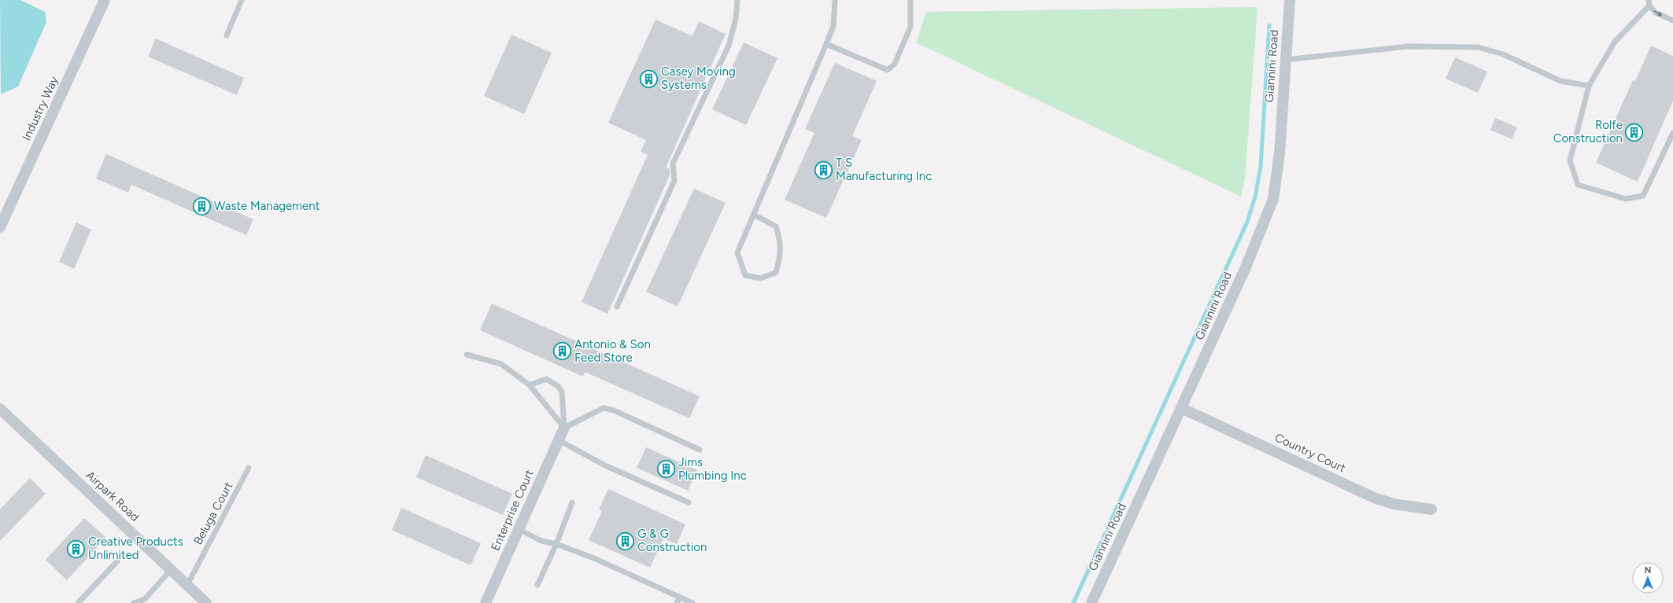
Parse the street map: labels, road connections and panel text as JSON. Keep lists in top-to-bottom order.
{
  "streets": {
    "street": [
      "Giannini Road",
      "Industry Way",
      "Country Court",
      "Airpark Road",
      "Enterprise Court"
    ],
    "lane": ["Beluga Court"]
  },
  "crossings": [
    ["Giannini Road", "Country Court"],
    ["Airpark Road", "Beluga Court"]
  ],
  "places": {
    "building": [
      "Casey Moving Systems",
      "Rolfe Construction",
      "T S Manufacturing Inc",
      "Waste Management",
      "Antonio & Son Feed Store",
      "Jims Plumbing Inc",
      "G & G Construction",
      "Creative Products Unlimited"
    ]
  },
  "north": "top"
}
